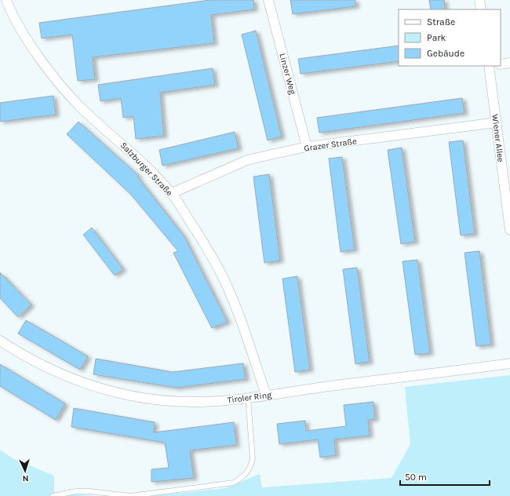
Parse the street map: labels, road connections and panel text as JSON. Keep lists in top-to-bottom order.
{
  "streets": {
    "street": [
      "Linzer Weg",
      "Wiener Allee",
      "Grazer Straße",
      "Salzburger Straße",
      "Tiroler Ring"
    ]
  },
  "crossings": [
    ["Linzer Weg", "Grazer Straße"],
    ["Wiener Allee", "Grazer Straße"],
    ["Grazer Straße", "Salzburger Straße"],
    ["Salzburger Straße", "Tiroler Ring"]
  ],
  "legend": ["Straße", "Park", "Gebäude"],
  "scale_bar": "50 m",
  "north": "bottom"
}
